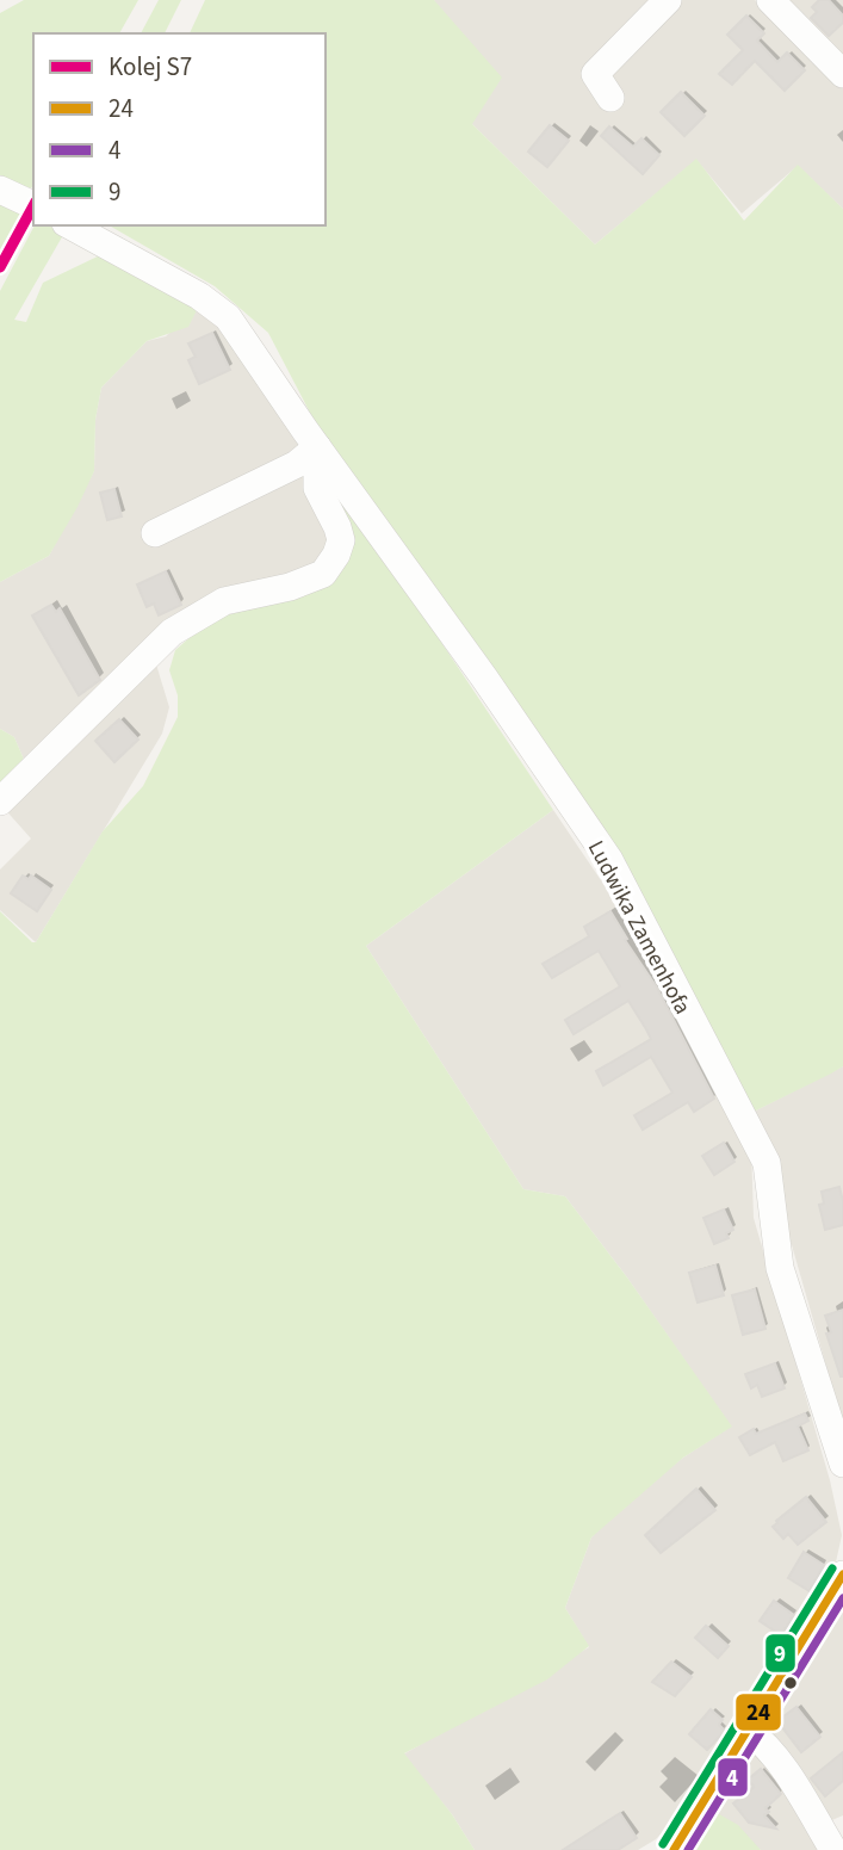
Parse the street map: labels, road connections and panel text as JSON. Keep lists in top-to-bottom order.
{
  "streets": {
    "street": ["Ludwika Zamenhofa"]
  },
  "lines": [
    "rail line S7",
    "transit line 9",
    "transit line 24",
    "transit line 4"
  ],
  "legend": [
    "Kolej S7",
    "24",
    "4",
    "9"
  ]
}
